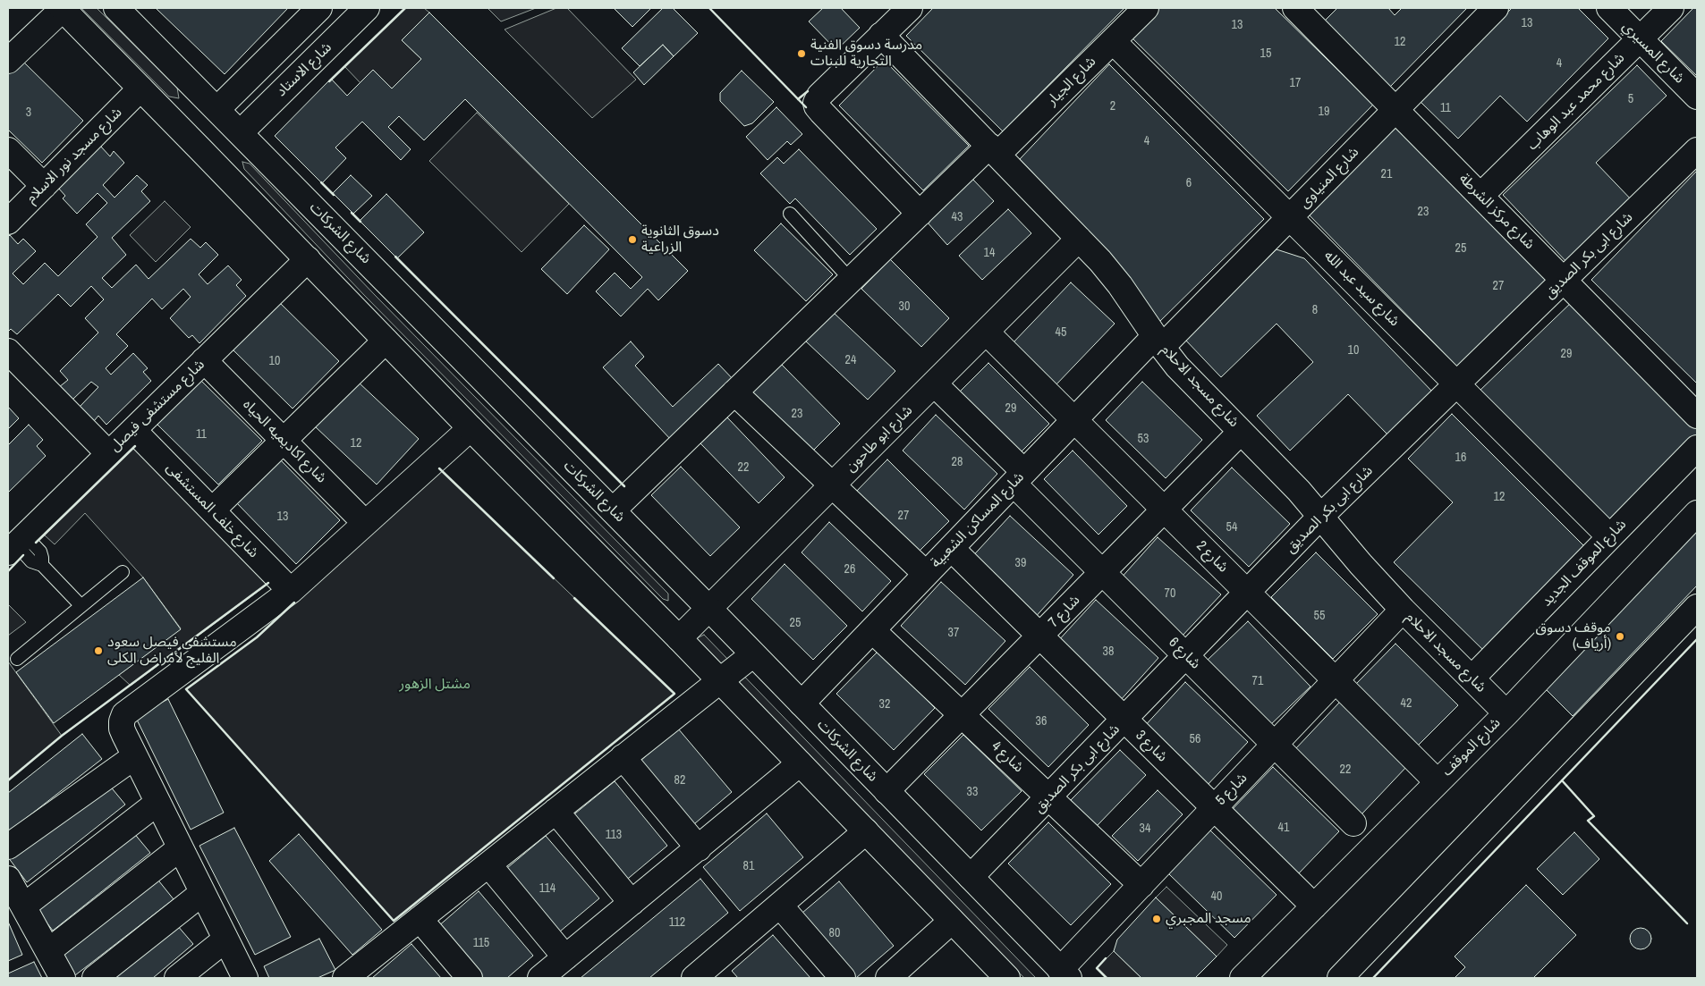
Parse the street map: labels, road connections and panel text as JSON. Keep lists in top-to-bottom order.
{
  "streets": {
    "street": [
      "شارع المسيري",
      "شارع الاستاد",
      "شارع الجيار",
      "شارع محمد عبد الوهاب",
      "شارع مسجد نور الاسلام",
      "شارع المنياوى",
      "شارع مركز الشرطة",
      "شارع الشركات",
      "شارع ابى بكر الصديق",
      "شارع سيد عبد الله",
      "شارع مسجد الاحلام",
      "شارع مستشفى فيصل",
      "شارع ابو طاحون",
      "شارع اكاديميه الحياه",
      "شارع خلف المستشفى",
      "شارع المساكن الشعبية",
      "شارع 2",
      "شارع الموقف الجديد",
      "شارع 7",
      "شارع 6",
      "شارع 3",
      "شارع الموقف",
      "شارع 4",
      "شارع 5"
    ]
  },
  "crossings": [
    ["شارع المسيري", "شارع محمد عبد الوهاب"],
    ["شارع الاستاد", "شارع الشركات"],
    ["شارع الجيار", "شارع الشركات"],
    ["شارع الجيار", "شارع سيد عبد الله"],
    ["شارع الجيار", "شارع مسجد الاحلام"],
    ["شارع محمد عبد الوهاب", "شارع مركز الشرطة"],
    ["شارع المنياوى", "شارع مركز الشرطة"],
    ["شارع المنياوى", "شارع سيد عبد الله"],
    ["شارع المنياوى", "شارع مسجد الاحلام"],
    ["شارع المنياوى", "شارع المساكن الشعبية"],
    ["شارع مركز الشرطة", "شارع ابى بكر الصديق"],
    ["شارع الشركات", "شارع ابى بكر الصديق"],
    ["شارع الشركات", "شارع ابو طاحون"],
    ["شارع الشركات", "شارع المساكن الشعبية"],
    ["شارع الشركات", "شارع 7"],
    ["شارع الشركات", "شارع 5"],
    ["شارع ابى بكر الصديق", "شارع سيد عبد الله"],
    ["شارع ابى بكر الصديق", "شارع مسجد الاحلام"],
    ["شارع ابى بكر الصديق", "شارع 2"],
    ["شارع ابى بكر الصديق", "شارع 6"],
    ["شارع ابى بكر الصديق", "شارع 3"],
    ["شارع ابى بكر الصديق", "شارع 4"],
    ["شارع سيد عبد الله", "شارع الموقف الجديد"],
    ["شارع مسجد الاحلام", "شارع ابو طاحون"],
    ["شارع مسجد الاحلام", "شارع المساكن الشعبية"],
    ["شارع مسجد الاحلام", "شارع الموقف الجديد"],
    ["شارع مسجد الاحلام", "شارع 7"],
    ["شارع مسجد الاحلام", "شارع الموقف"],
    ["شارع مسجد الاحلام", "شارع 5"],
    ["شارع مستشفى فيصل", "شارع اكاديميه الحياه"],
    ["شارع مستشفى فيصل", "شارع خلف المستشفى"],
    ["شارع ابو طاحون", "شارع 2"],
    ["شارع ابو طاحون", "شارع 6"],
    ["شارع المساكن الشعبية", "شارع 2"],
    ["شارع المساكن الشعبية", "شارع 6"],
    ["شارع المساكن الشعبية", "شارع 3"],
    ["شارع المساكن الشعبية", "شارع 4"],
    ["شارع 2", "شارع 7"],
    ["شارع 2", "شارع الموقف"],
    ["شارع 2", "شارع 5"],
    ["شارع 7", "شارع 6"],
    ["شارع 7", "شارع 3"],
    ["شارع 7", "شارع 4"],
    ["شارع 6", "شارع 5"],
    ["شارع 3", "شارع الموقف"],
    ["شارع 3", "شارع 5"],
    ["شارع 4", "شارع 5"]
  ],
  "parks": ["مشتل الزهور"],
  "places": [
    "مدرسة دسوق الفنية التجارية للبنات",
    "دسوق الثانوية الزراعية",
    "موقف دسوق (أرياف)",
    "مستشفى فيصل سعود الفليج لأمراض الكلى",
    "مسجد المجبري"
  ],
  "house_numbers": [
    "13",
    "13",
    "12",
    "15",
    "4",
    "17",
    "5",
    "2",
    "11",
    "19",
    "3",
    "4",
    "21",
    "6",
    "23",
    "43",
    "25",
    "14",
    "27",
    "30",
    "8",
    "45",
    "10",
    "29",
    "24",
    "10",
    "29",
    "23",
    "11",
    "53",
    "12",
    "16",
    "28",
    "22",
    "12",
    "27",
    "13",
    "54",
    "39",
    "26",
    "70",
    "55",
    "25",
    "37",
    "38",
    "71",
    "42",
    "32",
    "36",
    "56",
    "22",
    "82",
    "33",
    "41",
    "34",
    "113",
    "81",
    "114",
    "40",
    "112",
    "80",
    "115"
  ]
}
